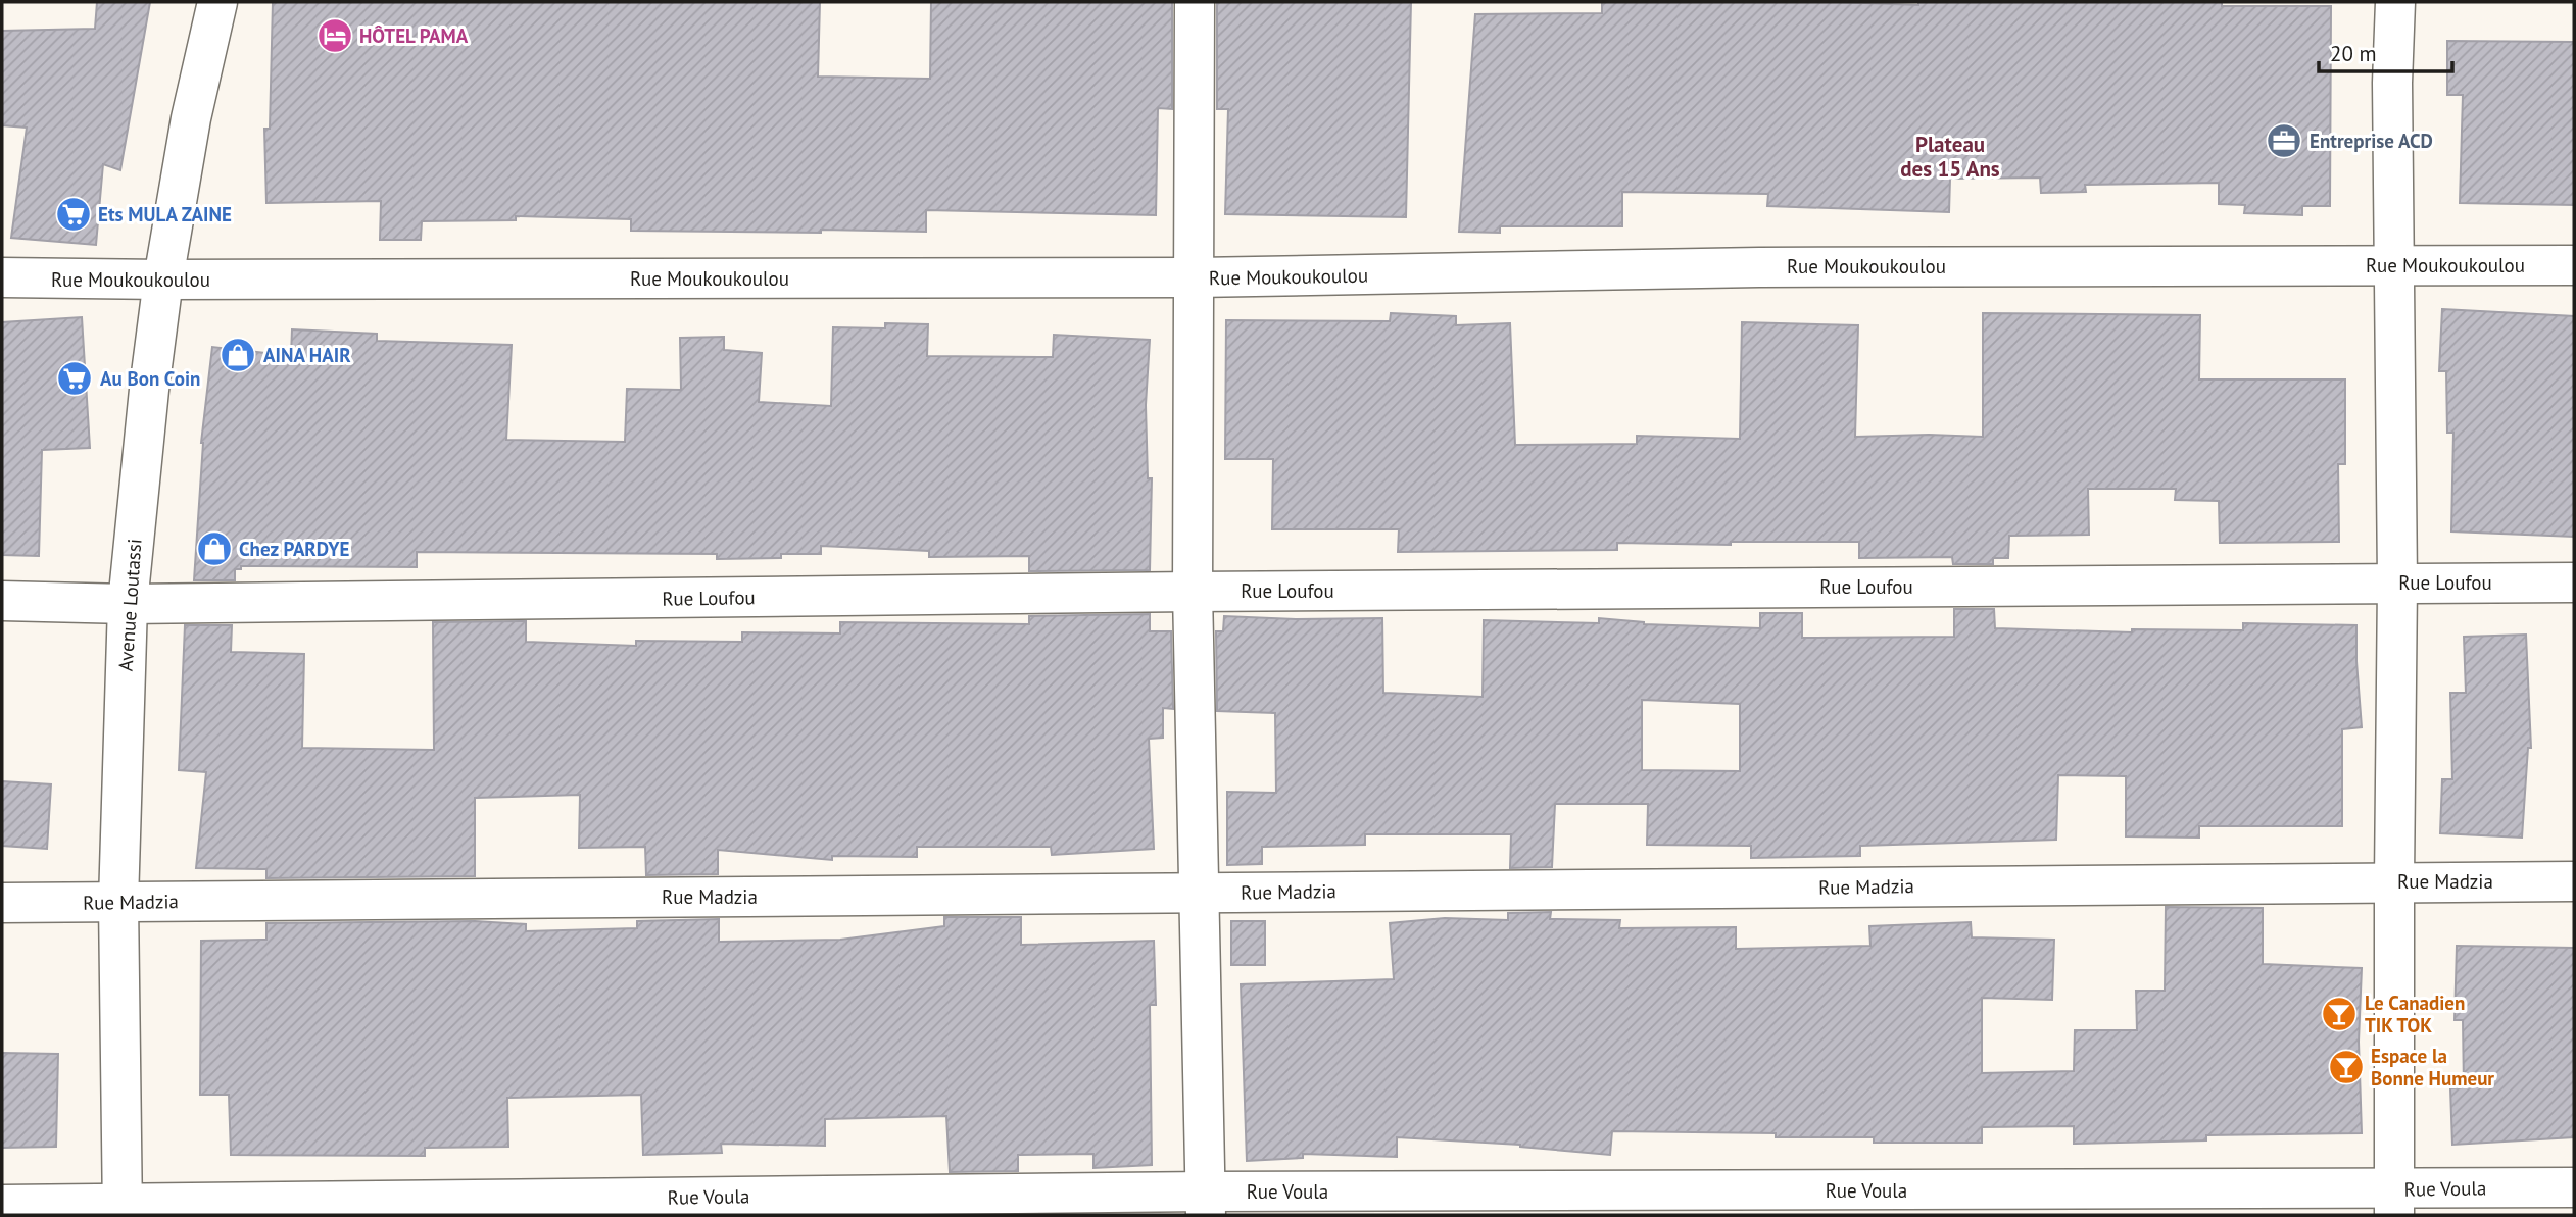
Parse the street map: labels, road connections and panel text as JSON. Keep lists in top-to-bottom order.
{
  "streets": {
    "street": [
      "Rue Moukoukoulou",
      "Rue Loufou",
      "Avenue Loutassi",
      "Rue Madzia",
      "Rue Voula"
    ]
  },
  "crossings": [
    ["Rue Moukoukoulou", "Avenue Loutassi"],
    ["Rue Loufou", "Avenue Loutassi"],
    ["Avenue Loutassi", "Rue Madzia"],
    ["Avenue Loutassi", "Rue Voula"]
  ],
  "districts": ["Plateau des 15 Ans"],
  "places": {
    "hotel": ["HÔTEL PAMA"],
    "office": ["Entreprise ACD"],
    "supermarket": ["Ets MULA ZAINE", "Au Bon Coin"],
    "shop": ["AINA HAIR", "Chez PARDYE"],
    "bar": ["Le Canadien TIK TOK", "Espace la Bonne Humeur"]
  },
  "scale_bar": "20 m"
}
